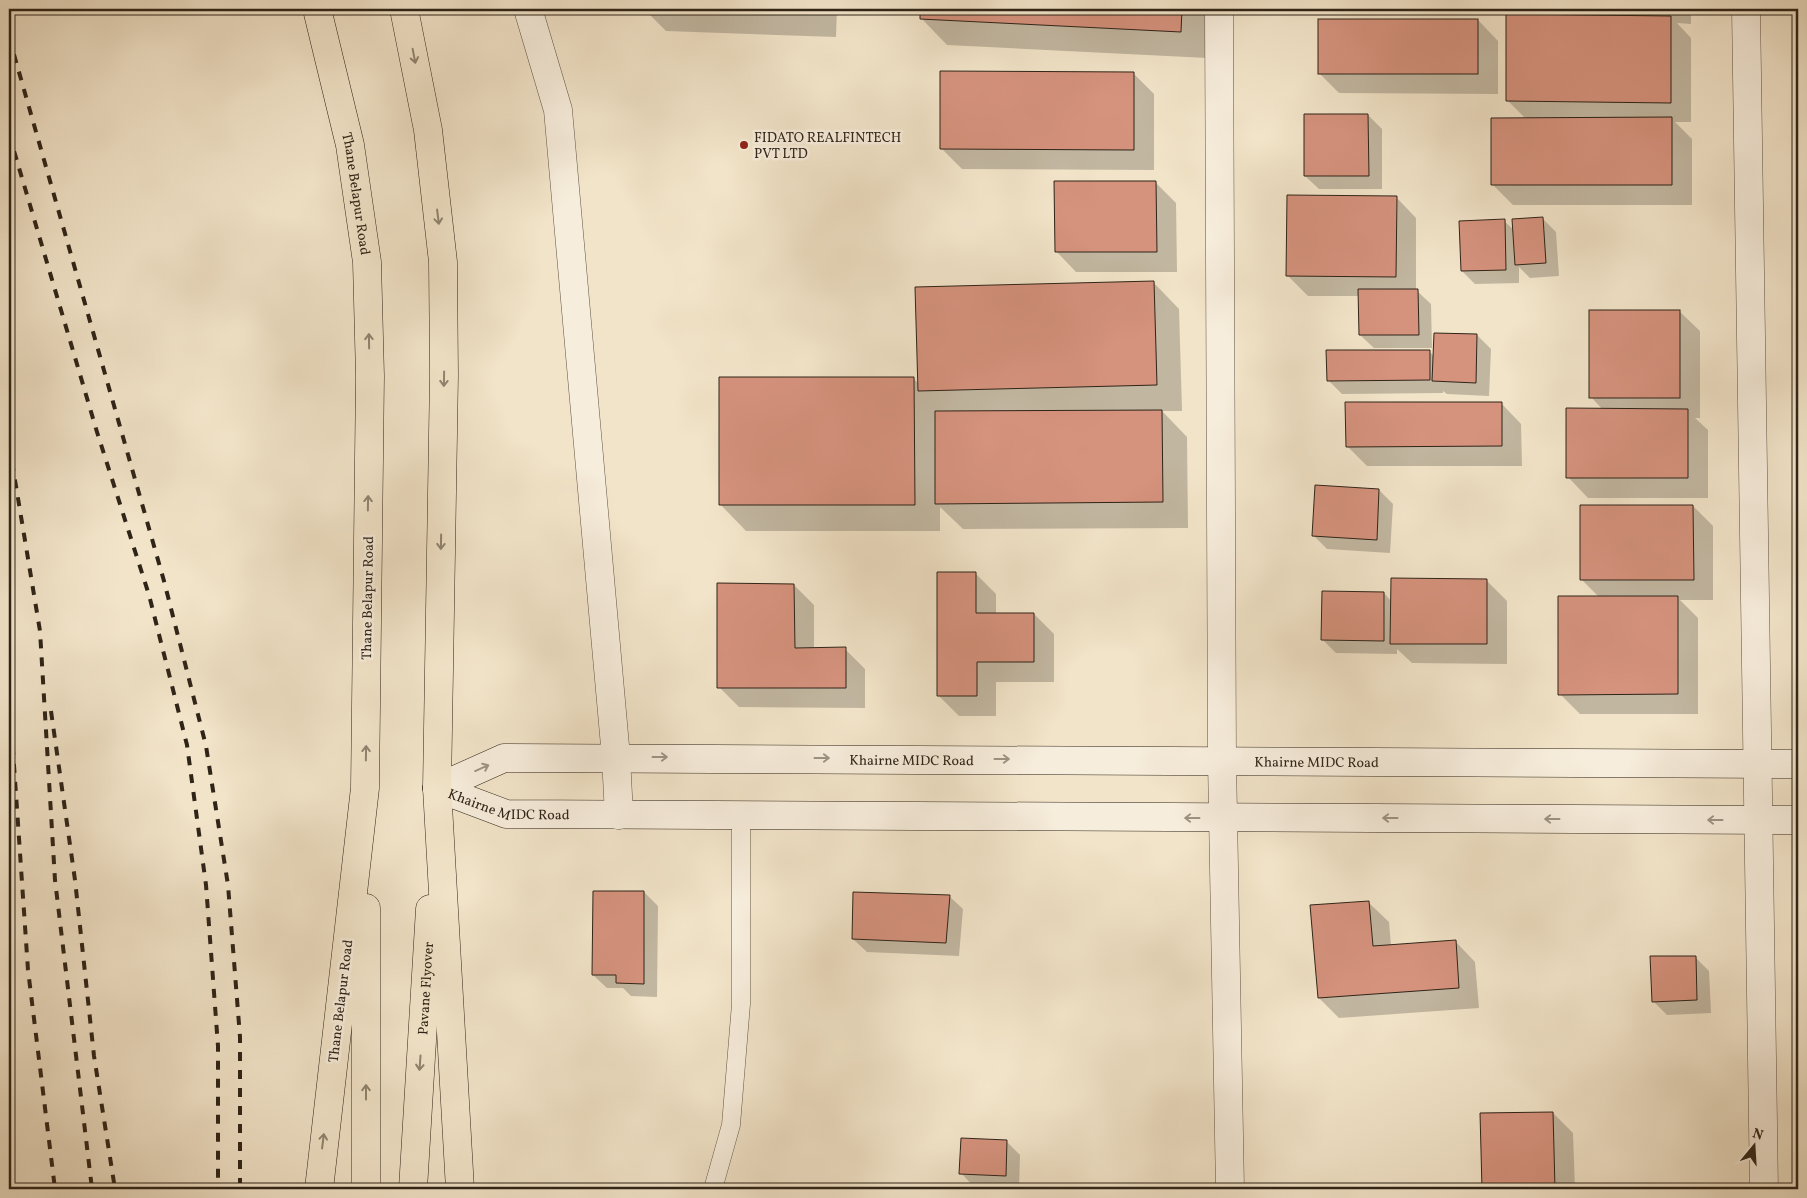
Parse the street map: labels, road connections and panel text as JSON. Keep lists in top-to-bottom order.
{
  "streets": {
    "main road": ["Thane Belapur Road", "Pavane Flyover"],
    "street": ["Khairne MIDC Road"]
  },
  "crossings": [
    ["Khairne MIDC Road", "Pavane Flyover"]
  ],
  "places": ["FIDATO REALFINTECH PVT LTD"],
  "north": "top"
}
